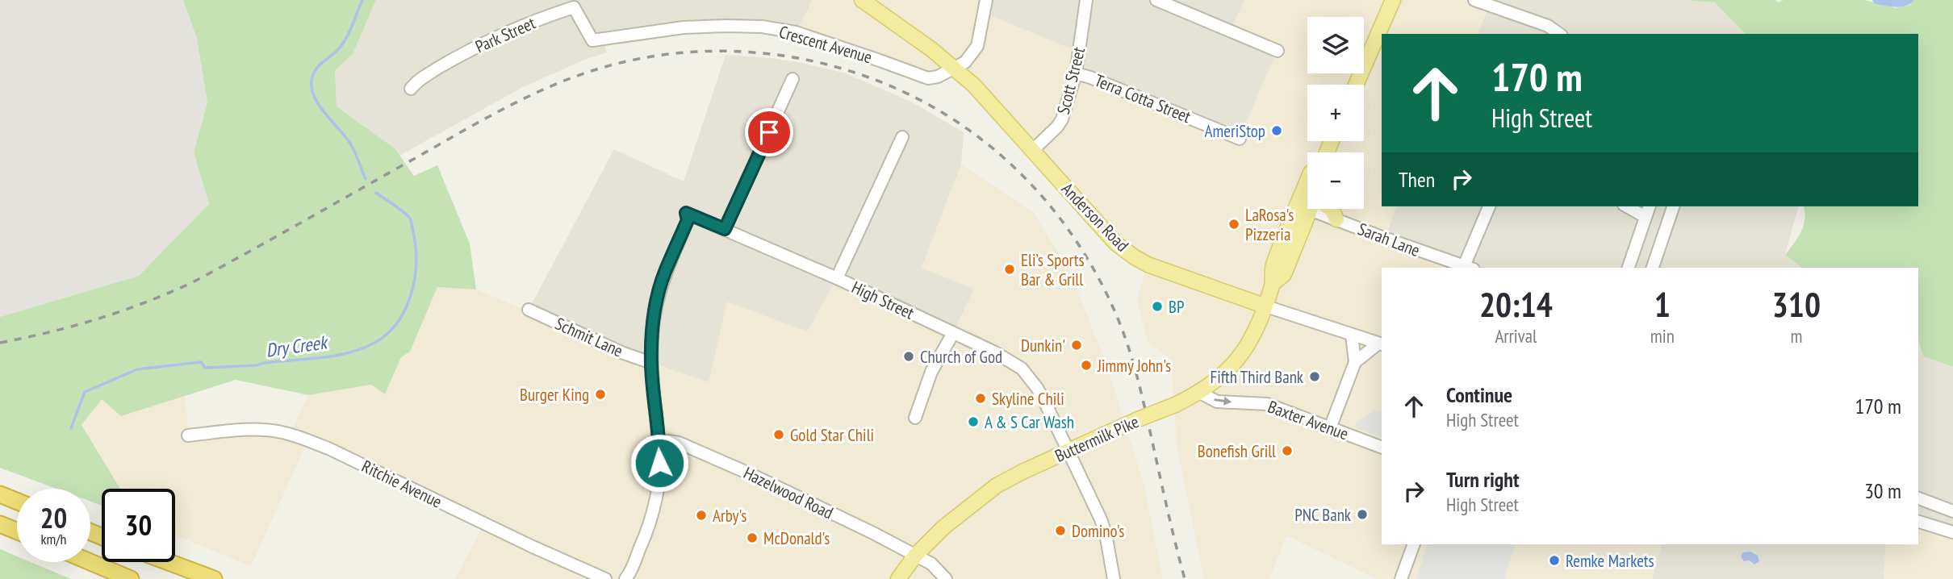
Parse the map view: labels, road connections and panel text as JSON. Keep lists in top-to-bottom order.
{
  "streets": {
    "main road": ["Anderson Road", "Buttermilk Pike"],
    "street": [
      "Park Street",
      "Crescent Avenue",
      "Scott Street",
      "Terra Cotta Street",
      "Sarah Lane",
      "High Street",
      "Schmit Lane",
      "Baxter Avenue",
      "Ritchie Avenue",
      "Hazelwood Road"
    ]
  },
  "crossings": [
    ["Park Street", "Crescent Avenue"],
    ["Crescent Avenue", "Anderson Road"],
    ["Scott Street", "Terra Cotta Street"],
    ["Scott Street", "Anderson Road"],
    ["Anderson Road", "Buttermilk Pike"],
    ["High Street", "Schmit Lane"],
    ["High Street", "Buttermilk Pike"],
    ["Baxter Avenue", "Buttermilk Pike"],
    ["Buttermilk Pike", "Hazelwood Road"]
  ],
  "one_way": ["Baxter Avenue"],
  "water": ["Dry Creek"],
  "places": [
    "AmeriStop",
    "LaRosa's Pizzeria",
    "Eli’s Sports Bar & Grill",
    "BP",
    "Dunkin'",
    "Church of God",
    "Jimmy John's",
    "Fifth Third Bank",
    "Burger King",
    "Skyline Chili",
    "A & S Car Wash",
    "Gold Star Chili",
    "Bonefish Grill",
    "PNC Bank",
    "Arby's",
    "Domino's",
    "McDonald's",
    "Remke Markets"
  ],
  "page": {
    "map_buttons": ["+", "−"],
    "turn": ["170 m", "High Street"],
    "then": "Then",
    "eta": [
      "20:14",
      "Arrival",
      "1",
      "min",
      "310",
      "m"
    ],
    "list": [
      {
        "name": "Continue",
        "note": "High Street",
        "value": "170 m"
      },
      {
        "name": "Turn right",
        "note": "High Street",
        "value": "30 m"
      }
    ],
    "speed": "20 km/h",
    "limit": "30"
  }
}
